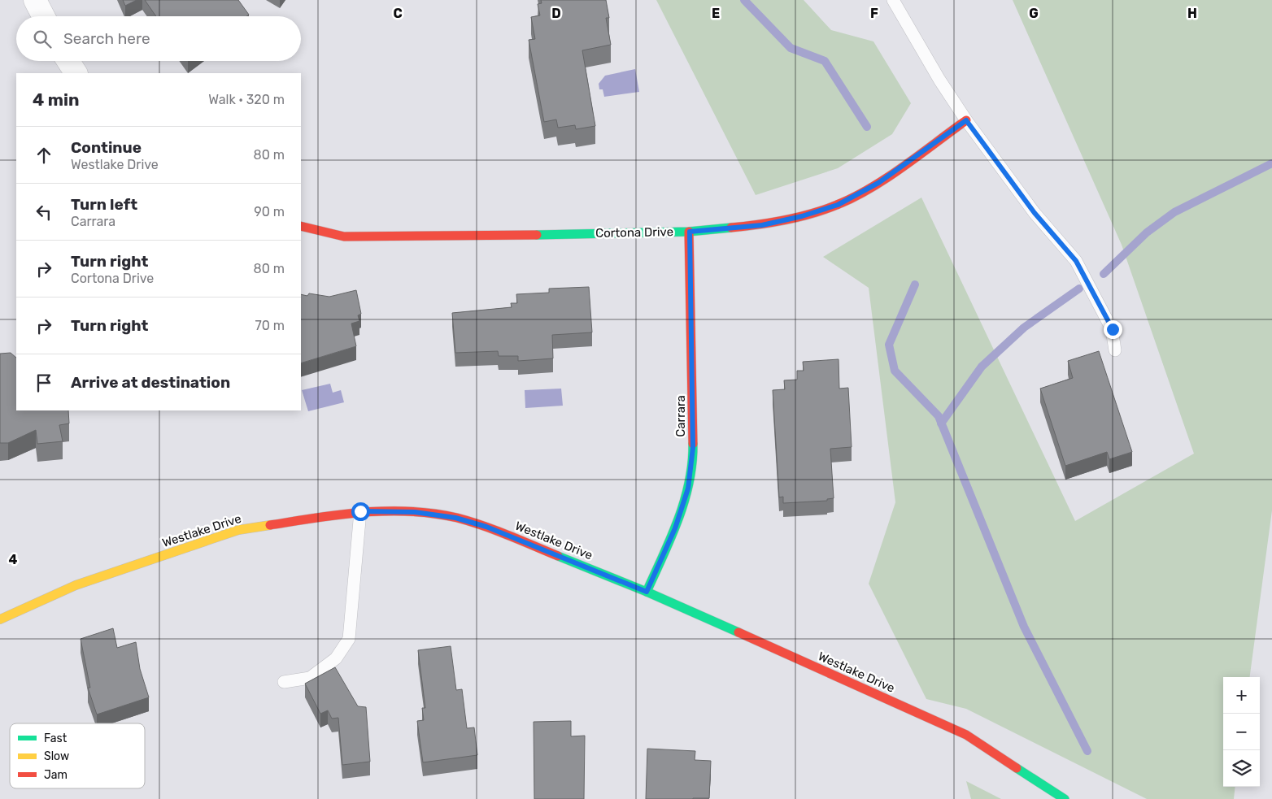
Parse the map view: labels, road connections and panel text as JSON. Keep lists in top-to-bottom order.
{
  "streets": {
    "street": ["Cortona Drive", "Carrara", "Westlake Drive"]
  },
  "crossings": [
    ["Cortona Drive", "Carrara"],
    ["Carrara", "Westlake Drive"]
  ],
  "legend": ["Fast", "Slow", "Jam"],
  "page": {
    "search": "Search here",
    "heading": ["4 min", "Walk · 320 m"],
    "list": [
      ["Continue", "Westlake Drive", "80 m"],
      ["Turn left", "Carrara", "90 m"],
      ["Turn right", "Cortona Drive", "80 m"],
      ["Turn right", "70 m"],
      "Arrive at destination"
    ],
    "map_buttons": ["+", "−"]
  },
  "grid": {
    "columns": [
      "C",
      "D",
      "E",
      "F",
      "G",
      "H"
    ],
    "rows": ["4"]
  }
}
